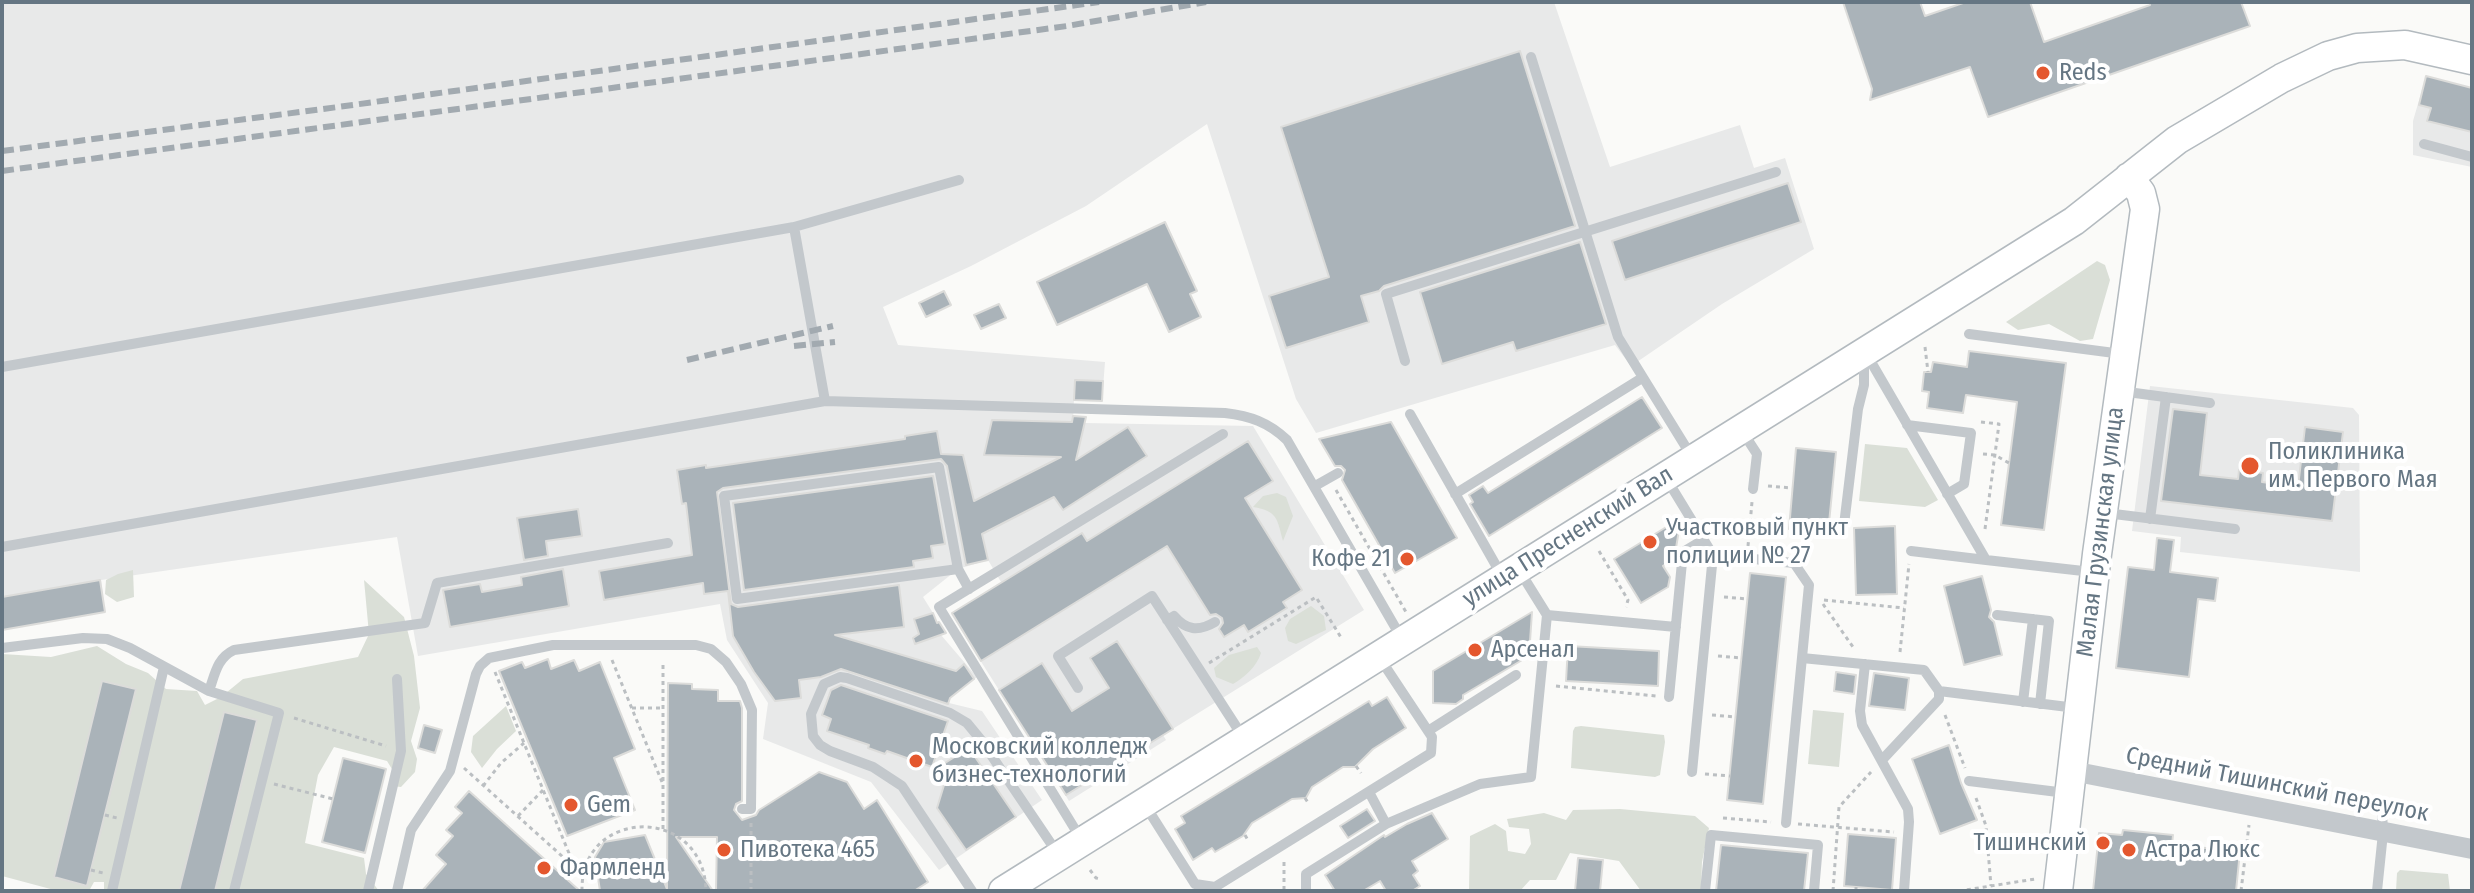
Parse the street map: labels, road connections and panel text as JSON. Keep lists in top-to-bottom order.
{
  "streets": {
    "main road": ["Малая Грузинская улица", "улица Пресненский Вал"],
    "street": ["Средний Тишинский переулок"]
  },
  "crossings": [
    ["Малая Грузинская улица", "улица Пресненский Вал"],
    ["Малая Грузинская улица", "Средний Тишинский переулок"]
  ],
  "places": [
    "Reds",
    "Поликлиника им. Первого Мая",
    "Участковый пункт полиции № 27",
    "Кофе 21",
    "Арсенал",
    "Московский колледж бизнес-технологий",
    "Gem",
    "Тишинский",
    "Пивотека 465",
    "Астра Люкс",
    "Фармленд"
  ]
}
